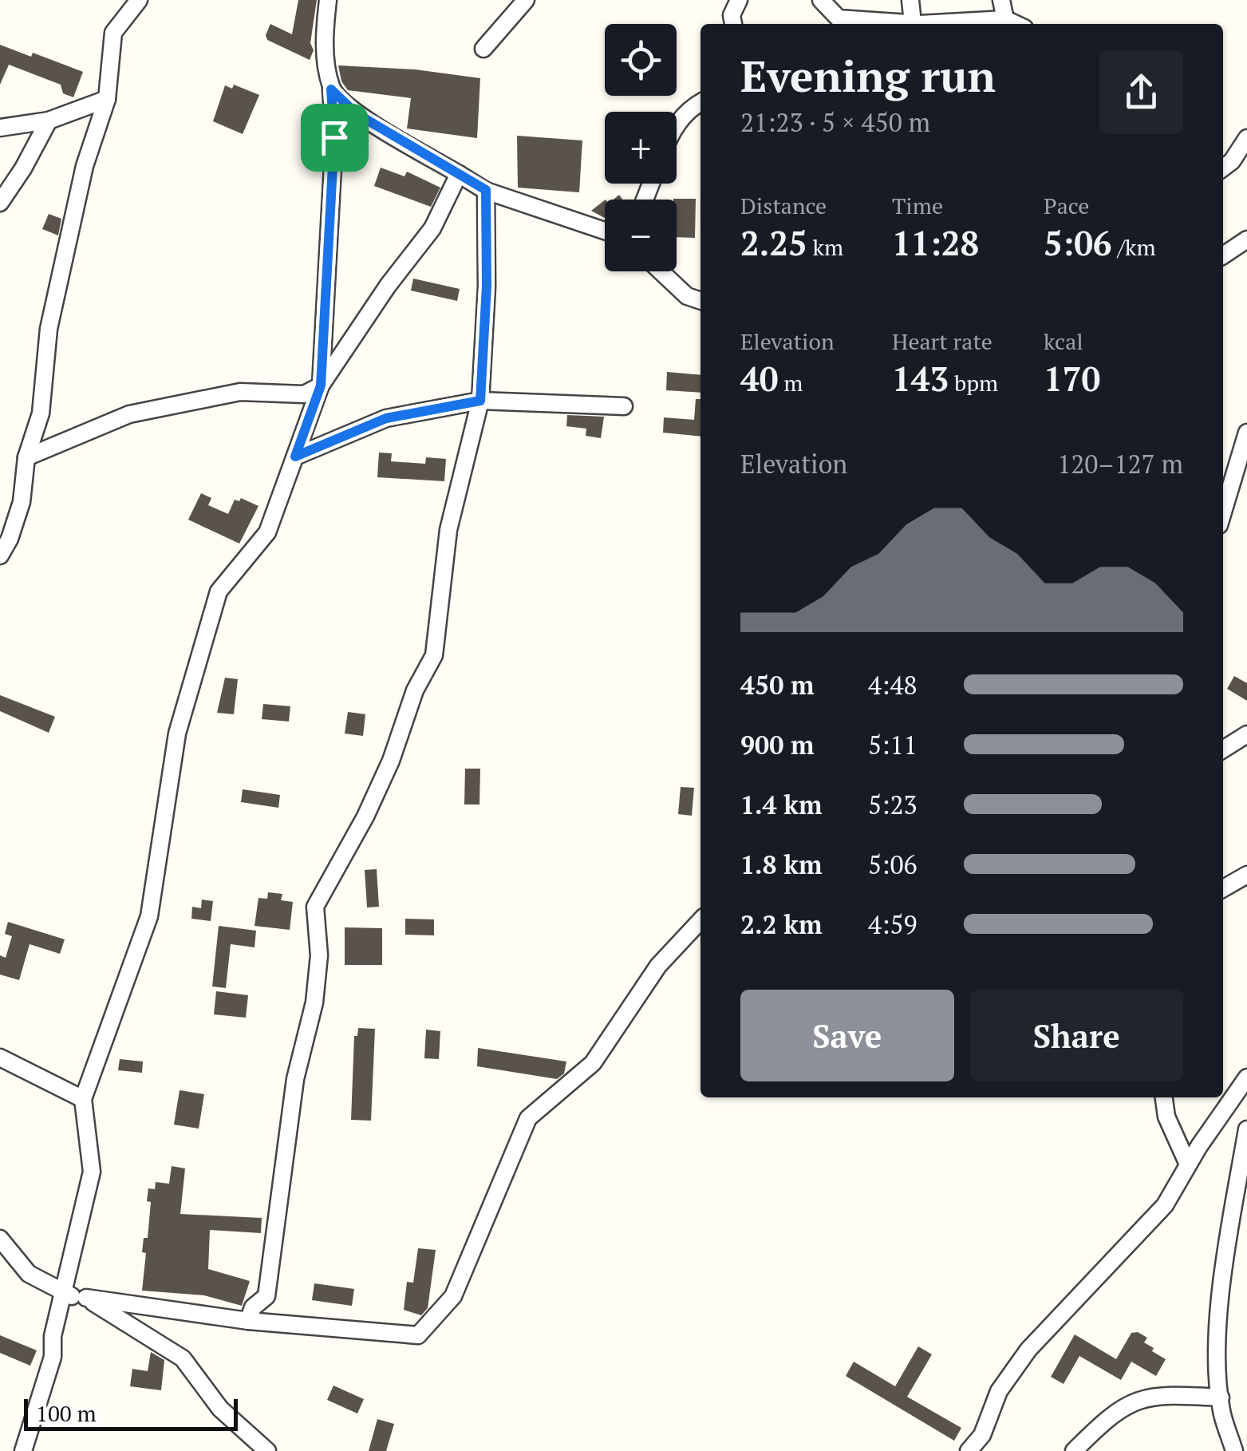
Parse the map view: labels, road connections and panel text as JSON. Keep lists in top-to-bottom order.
{
  "scale_bar": "100 m",
  "page": {
    "map_buttons": ["+", "−"],
    "heading": ["Evening run", "21:23 · 5 × 450 m"],
    "stats": [
      ["Distance", "2.25 km"],
      ["Time", "11:28"],
      ["Pace", "5:06 /km"],
      ["Elevation", "40 m"],
      ["Heart rate", "143 bpm"],
      ["kcal", "170"]
    ],
    "chart": ["Elevation", "120–127 m"],
    "list": [
      {
        "name": "450 m",
        "note": "4:48"
      },
      {
        "name": "900 m",
        "note": "5:11"
      },
      {
        "name": "1.4 km",
        "note": "5:23"
      },
      {
        "name": "1.8 km",
        "note": "5:06"
      },
      {
        "name": "2.2 km",
        "note": "4:59"
      }
    ],
    "buttons": ["Save", "Share"],
    "scale": "100 m"
  }
}
